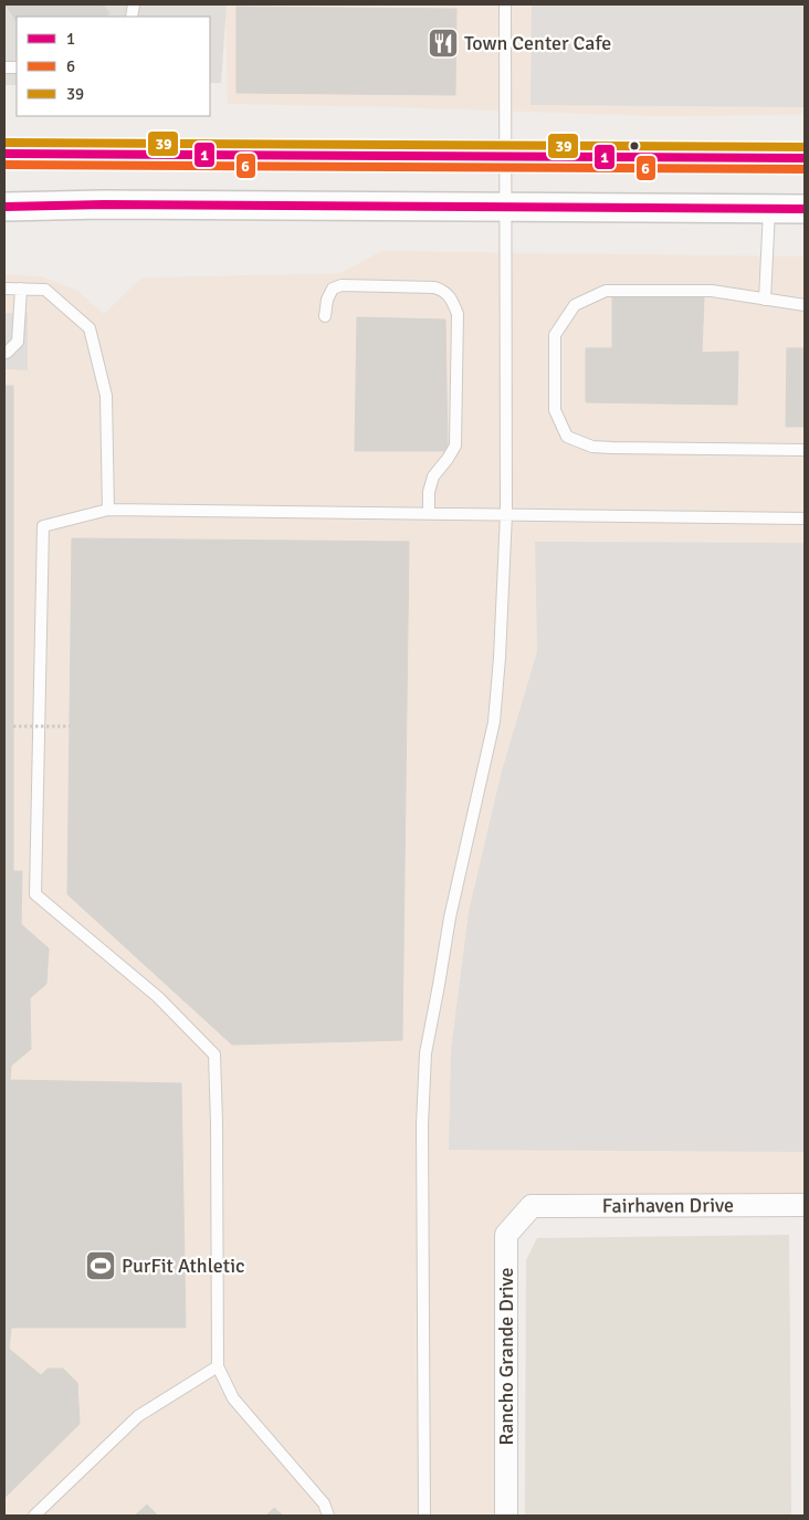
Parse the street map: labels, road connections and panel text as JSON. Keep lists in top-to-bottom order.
{
  "streets": {
    "street": ["Fairhaven Drive", "Rancho Grande Drive"]
  },
  "crossings": [
    ["Fairhaven Drive", "Rancho Grande Drive"]
  ],
  "places": {
    "restaurant": ["Town Center Cafe"],
    "sports": ["PurFit Athletic"]
  },
  "lines": ["transit line 39", "transit line 1", "transit line 6"],
  "legend": ["1", "6", "39"]
}
